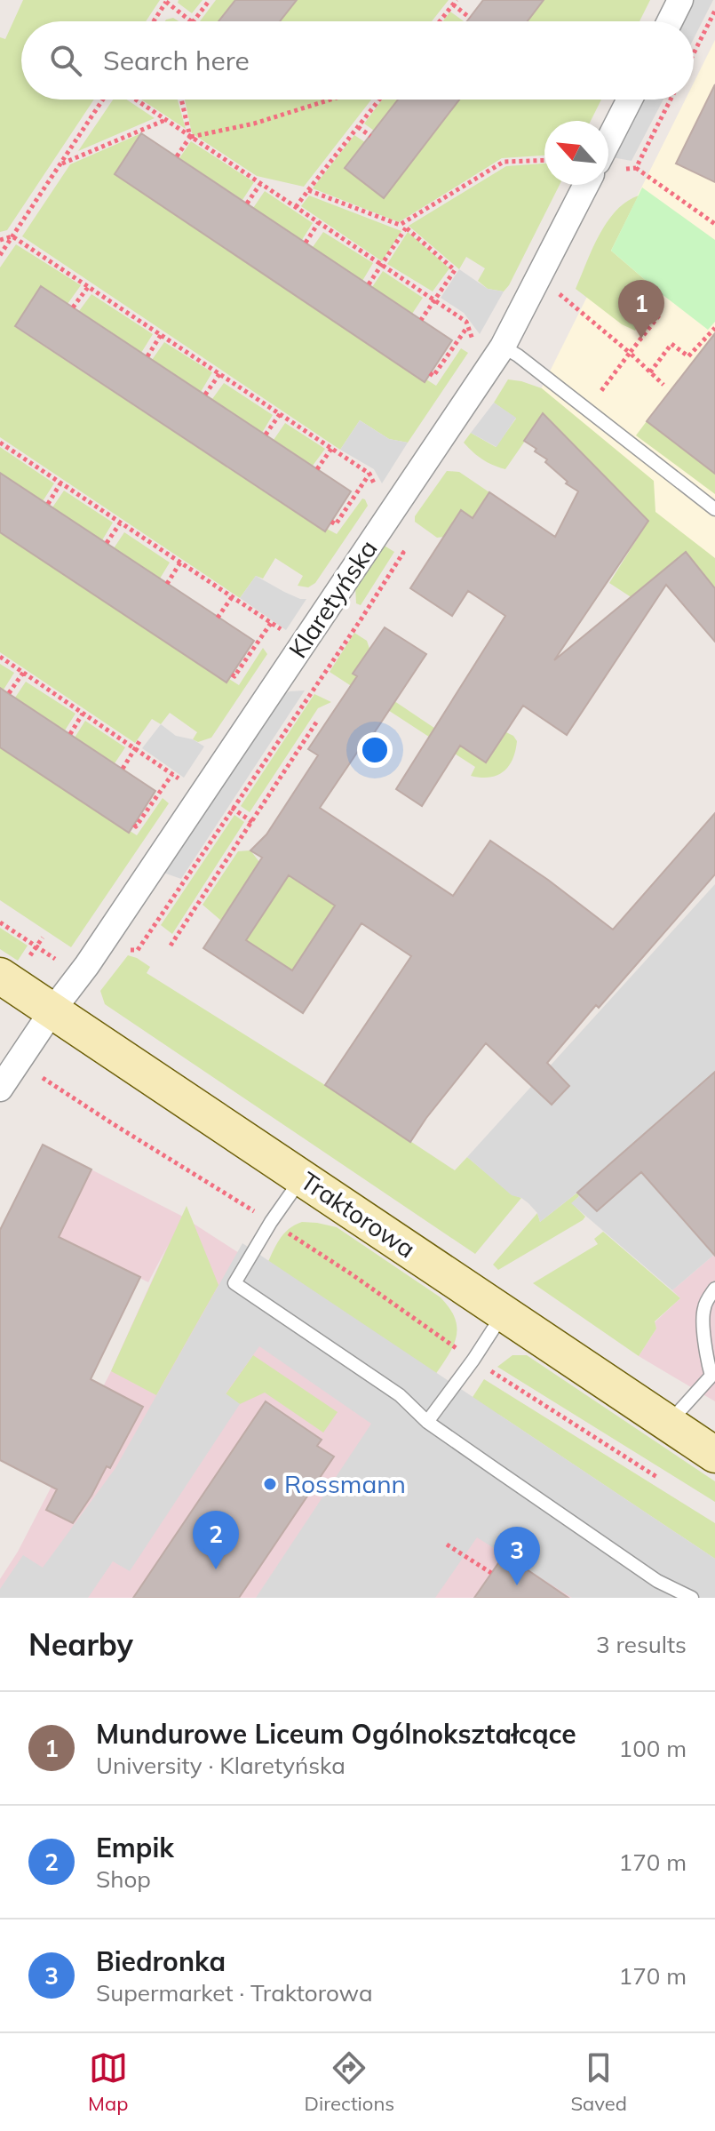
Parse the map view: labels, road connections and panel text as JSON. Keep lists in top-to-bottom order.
{
  "streets": {
    "main road": ["Traktorowa"],
    "street": ["Klaretyńska"]
  },
  "crossings": [
    ["Klaretyńska", "Traktorowa"]
  ],
  "places": ["Rossmann"],
  "north": "top left",
  "page": {
    "search": "Search here",
    "pins": ["1", "2", "3"],
    "heading": ["Nearby", "3 results"],
    "list": [
      {
        "mark": "1",
        "name": "Mundurowe Liceum Ogólnokształcące",
        "note": "University · Klaretyńska",
        "value": "100 m"
      },
      {
        "mark": "2",
        "name": "Empik",
        "note": "Shop",
        "value": "170 m"
      },
      {
        "mark": "3",
        "name": "Biedronka",
        "note": "Supermarket · Traktorowa",
        "value": "170 m"
      }
    ],
    "nav": ["Map", "Directions", "Saved"]
  }
}
